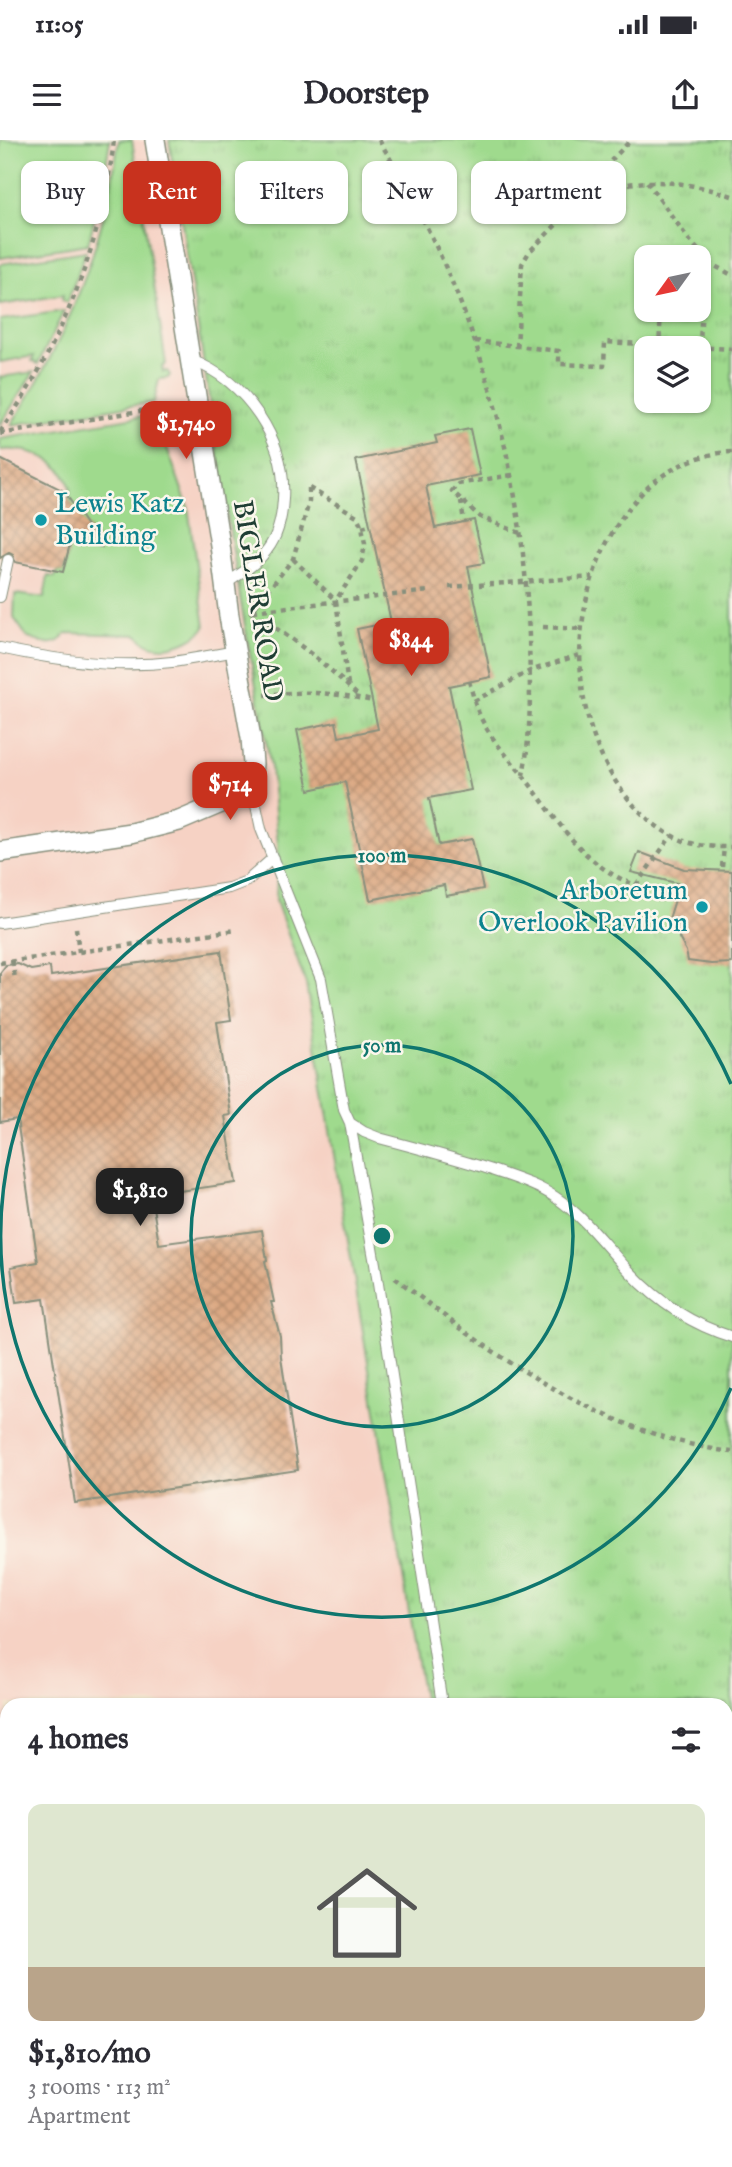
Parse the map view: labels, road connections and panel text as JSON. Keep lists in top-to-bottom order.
{
  "streets": {
    "street": ["BIGLER ROAD"]
  },
  "places": ["Lewis Katz Building", "Arboretum Overlook Pavilion"],
  "north": "bottom left",
  "page": {
    "status": "11:05",
    "header": "Doorstep",
    "chip": [
      "Buy",
      "Rent",
      "Filters",
      "New",
      "Apartment"
    ],
    "price": [
      "$1,740",
      "$844",
      "$714",
      "$1,810"
    ],
    "heading": "4 homes",
    "list": [
      {
        "name": "$1,810/mo",
        "note": "3 rooms · 113 m² · Apartment"
      }
    ]
  },
  "rings": ["100 m", "50 m"]
}
